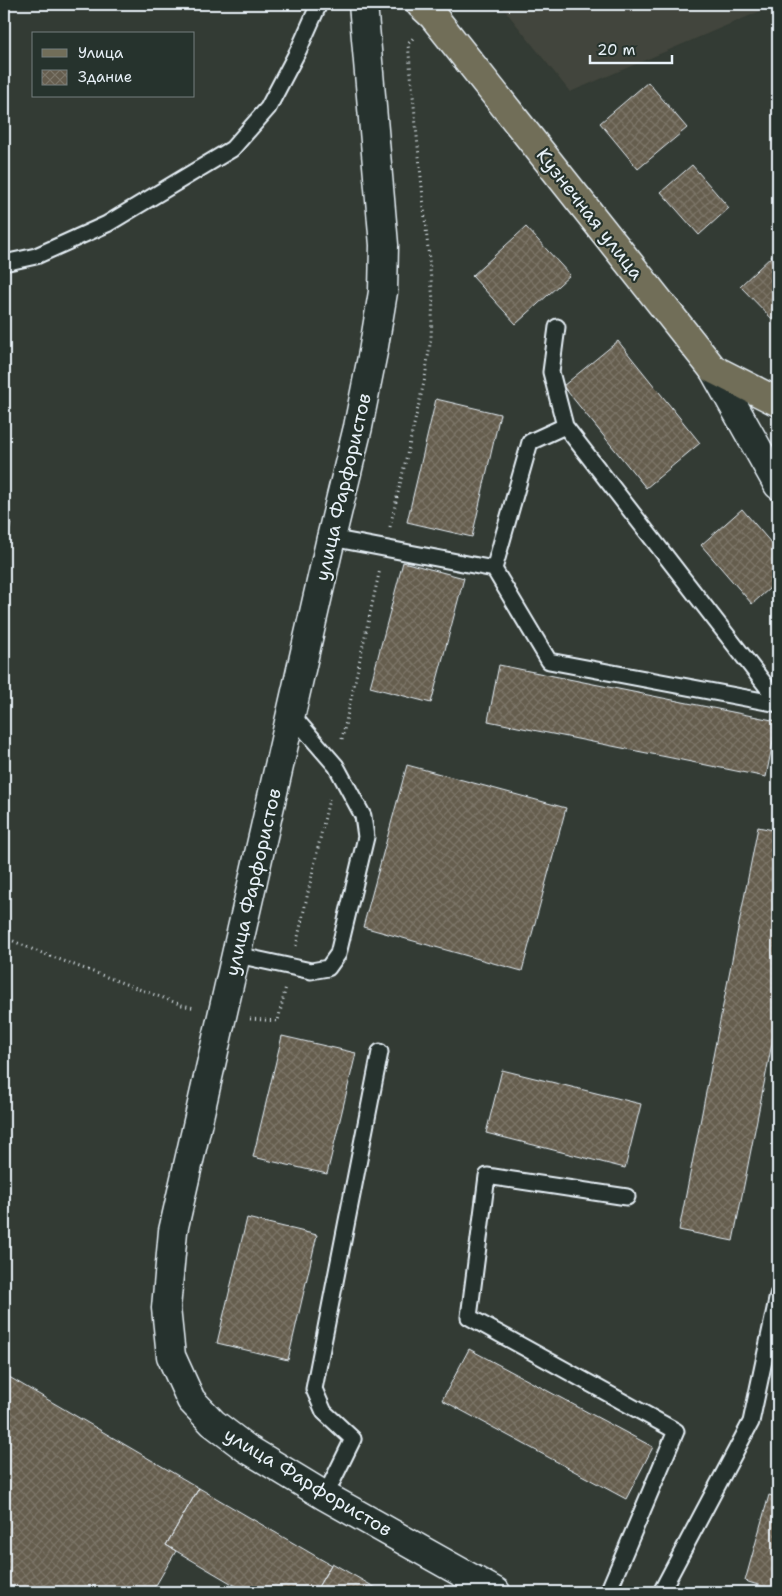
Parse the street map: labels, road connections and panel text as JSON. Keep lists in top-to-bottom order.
{
  "streets": {
    "main road": ["Кузнечная улица"],
    "street": ["улица Фарфористов"]
  },
  "legend": ["Улица", "Здание"],
  "scale_bar": "20 m"
}
